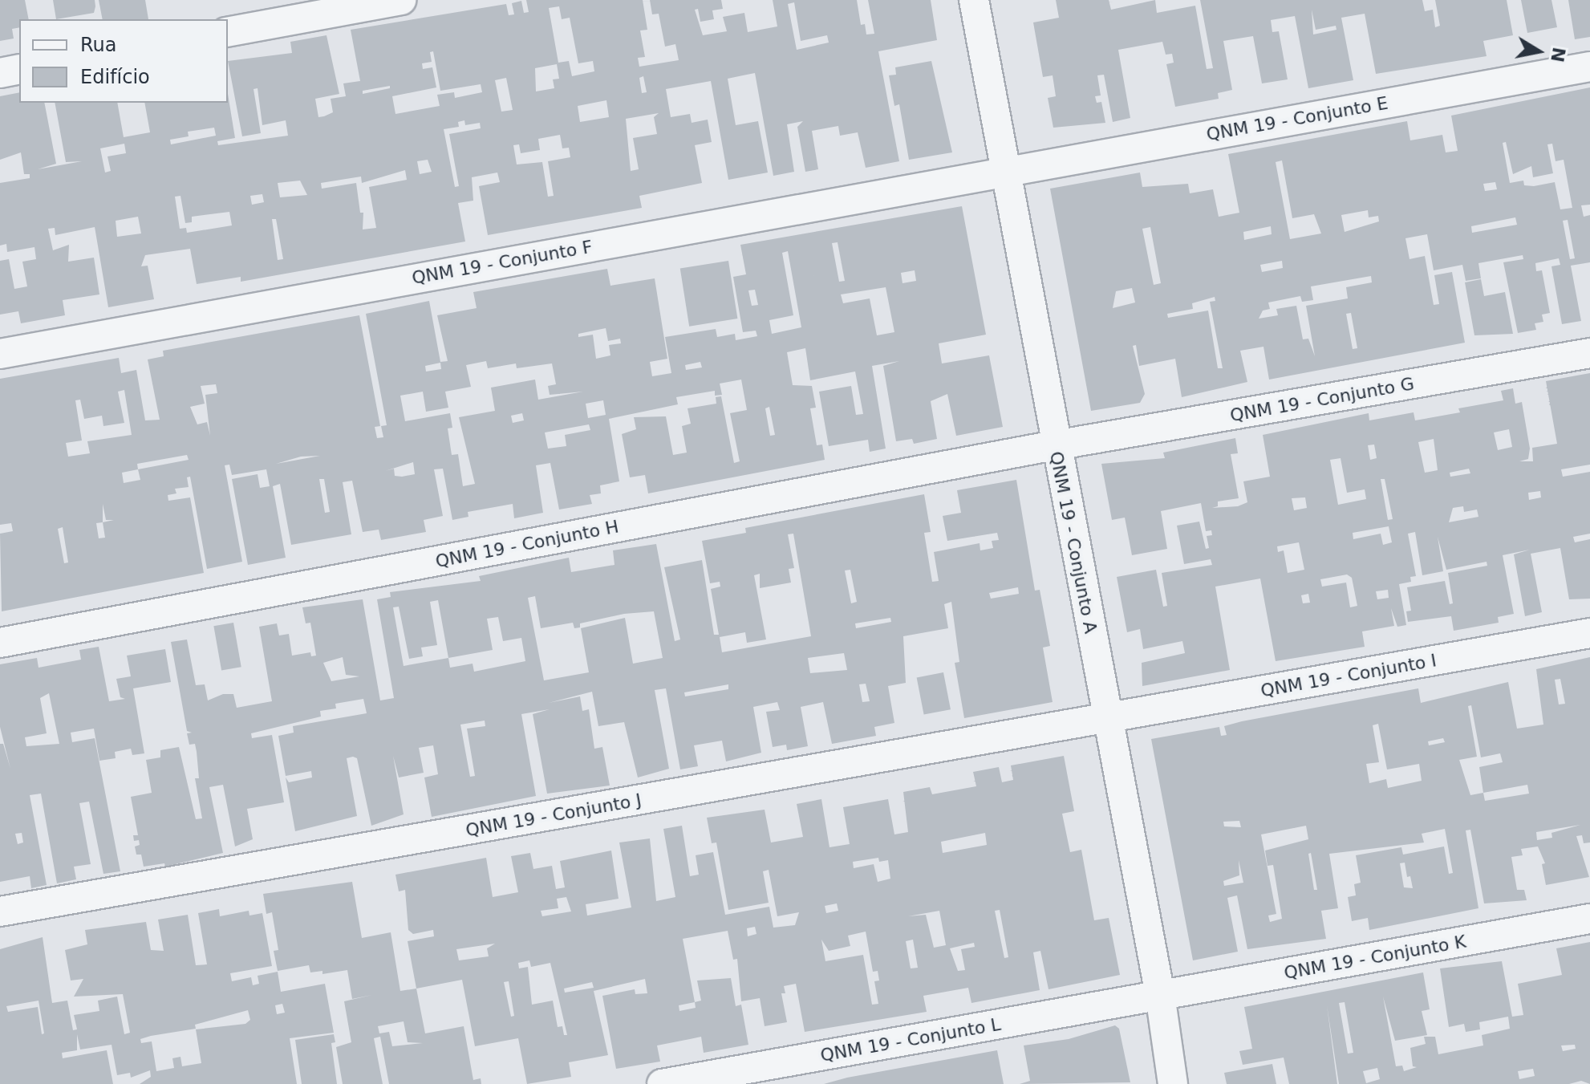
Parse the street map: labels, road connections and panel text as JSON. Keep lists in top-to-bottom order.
{
  "streets": {
    "street": [
      "QNM 19 - Conjunto E",
      "QNM 19 - Conjunto F",
      "QNM 19 - Conjunto G",
      "QNM 19 - Conjunto A",
      "QNM 19 - Conjunto H",
      "QNM 19 - Conjunto I",
      "QNM 19 - Conjunto J",
      "QNM 19 - Conjunto K",
      "QNM 19 - Conjunto L"
    ]
  },
  "crossings": [
    ["QNM 19 - Conjunto E", "QNM 19 - Conjunto F"],
    ["QNM 19 - Conjunto E", "QNM 19 - Conjunto A"],
    ["QNM 19 - Conjunto F", "QNM 19 - Conjunto A"],
    ["QNM 19 - Conjunto G", "QNM 19 - Conjunto A"],
    ["QNM 19 - Conjunto G", "QNM 19 - Conjunto H"],
    ["QNM 19 - Conjunto A", "QNM 19 - Conjunto H"],
    ["QNM 19 - Conjunto A", "QNM 19 - Conjunto I"],
    ["QNM 19 - Conjunto A", "QNM 19 - Conjunto J"],
    ["QNM 19 - Conjunto A", "QNM 19 - Conjunto K"],
    ["QNM 19 - Conjunto A", "QNM 19 - Conjunto L"],
    ["QNM 19 - Conjunto I", "QNM 19 - Conjunto J"],
    ["QNM 19 - Conjunto K", "QNM 19 - Conjunto L"]
  ],
  "legend": ["Rua", "Edifício"],
  "north": "right"
}
